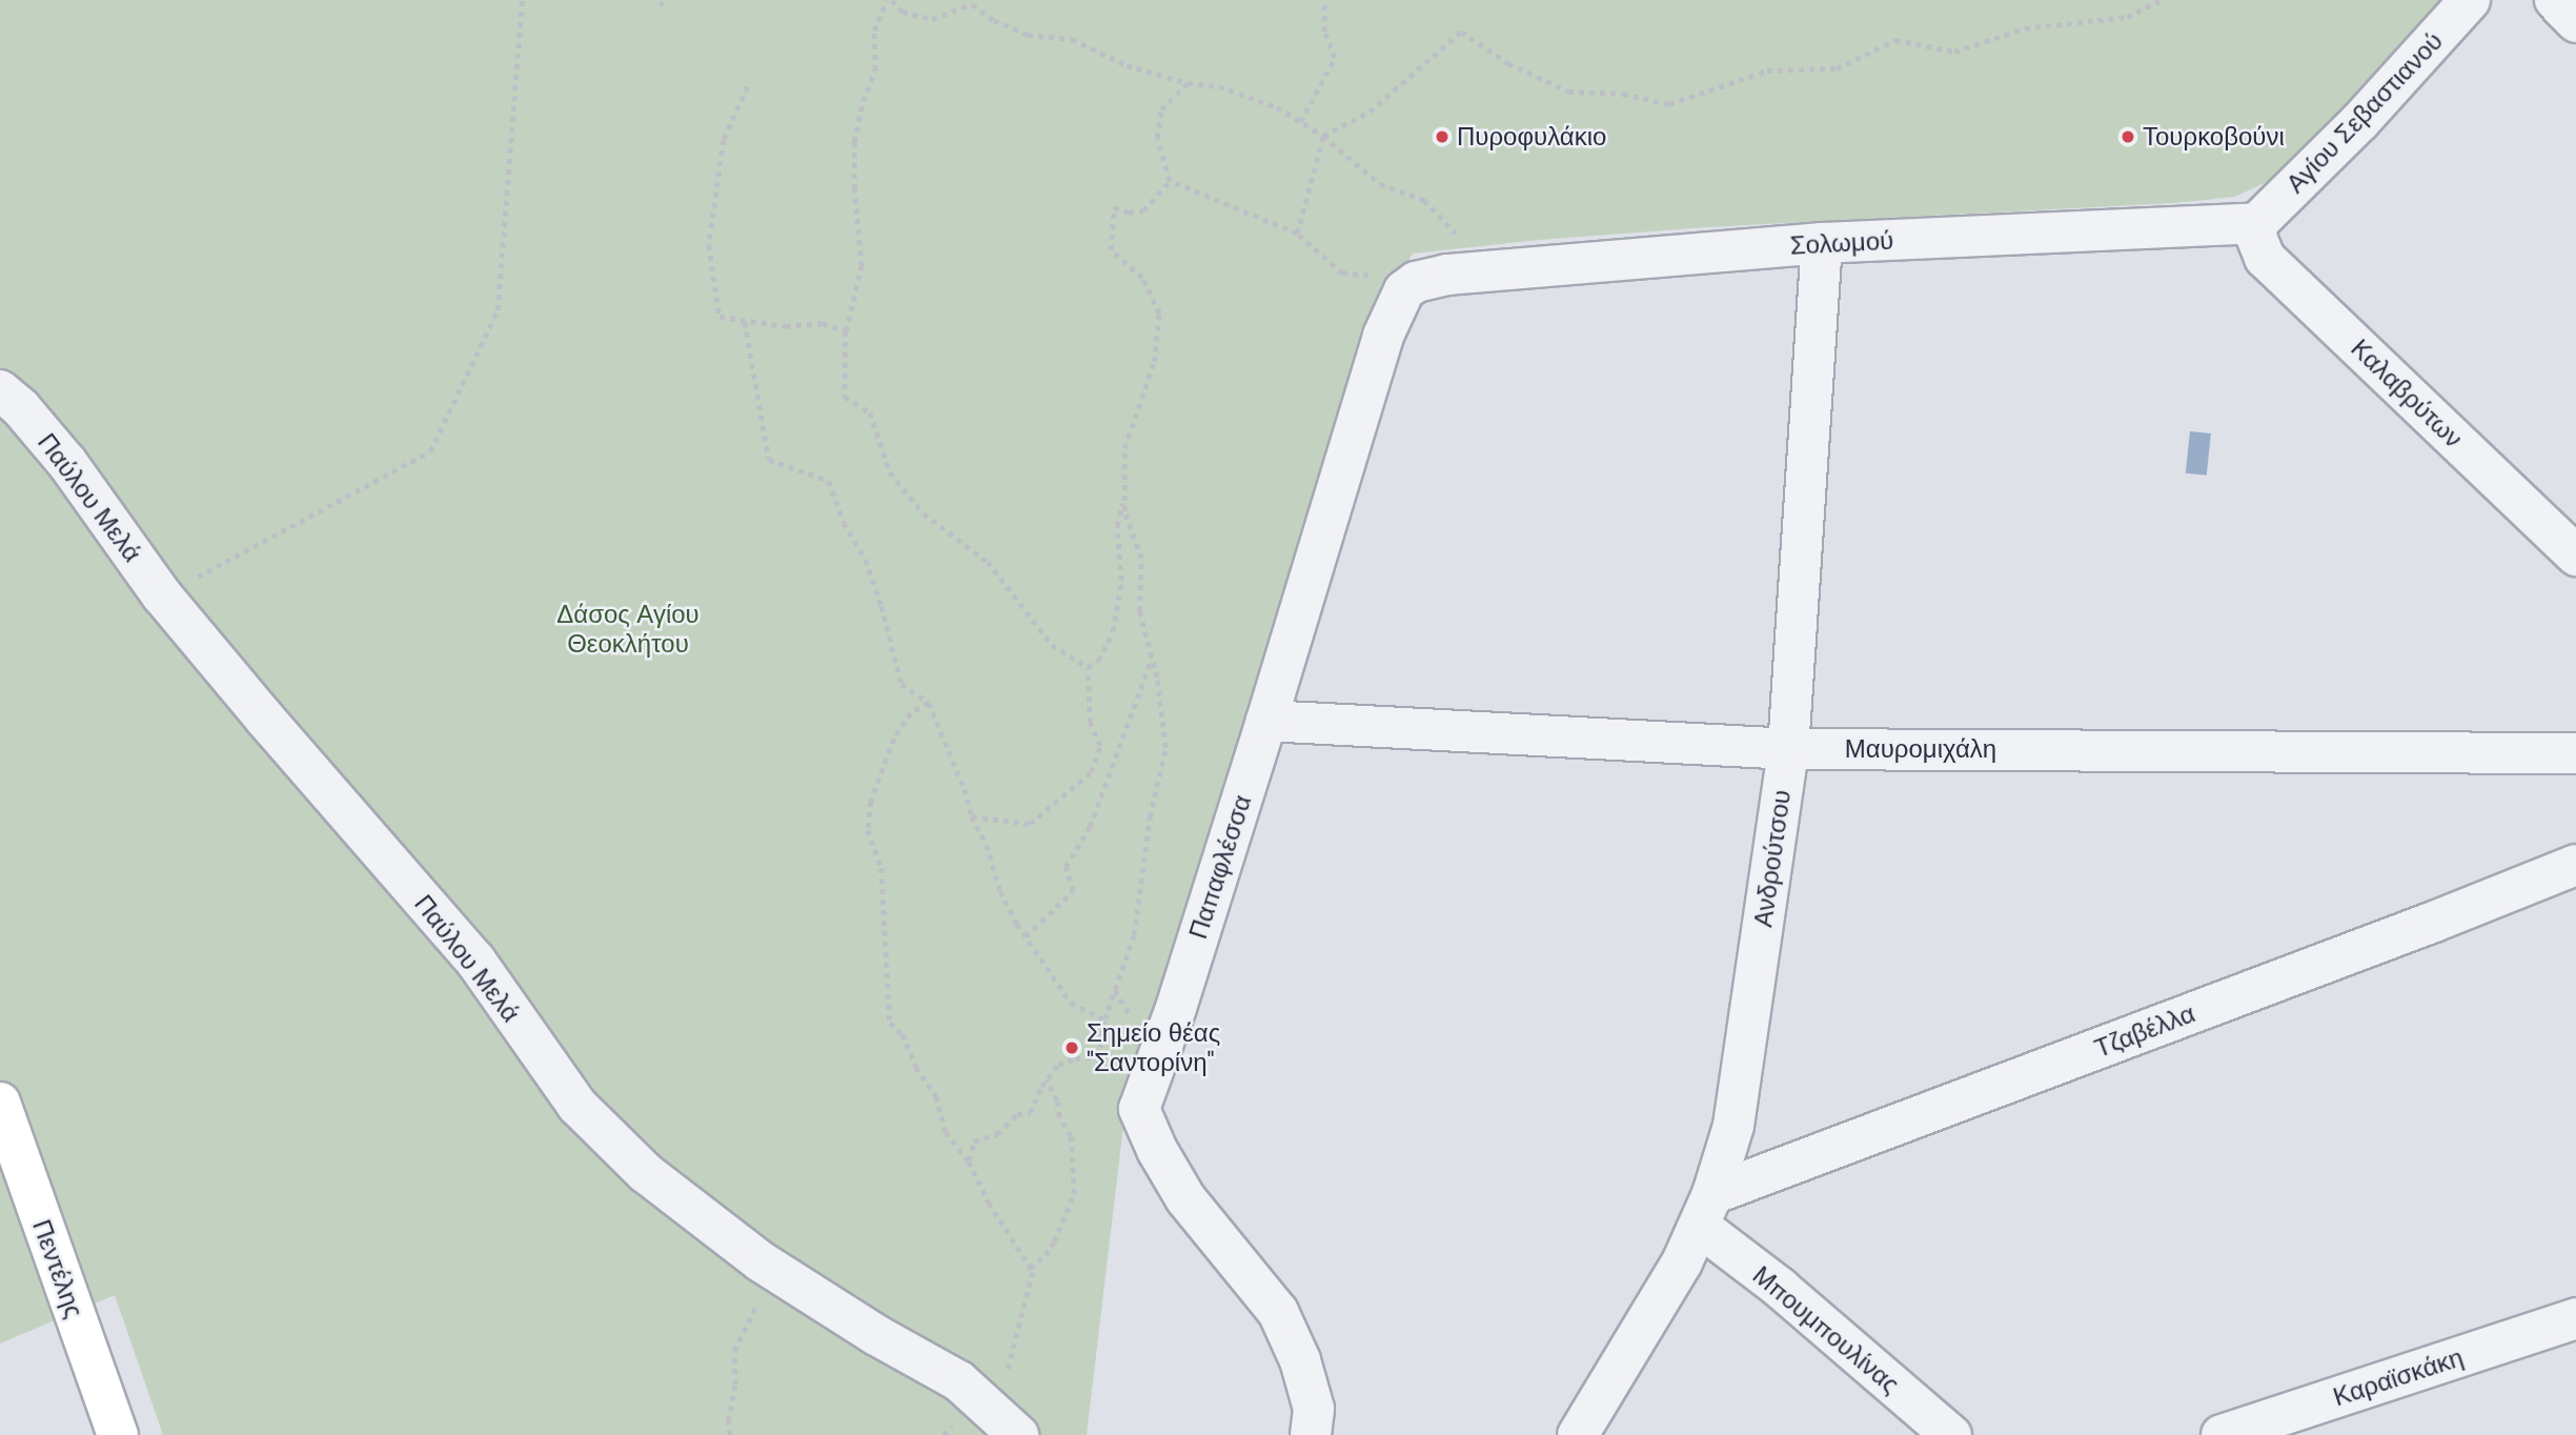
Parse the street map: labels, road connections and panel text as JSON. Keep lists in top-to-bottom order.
{
  "streets": {
    "main road": ["Πεντέλης"],
    "street": [
      "Αγίου Σεβαστιανού",
      "Σολωμού",
      "Καλαβρύτων",
      "Παύλου Μελά",
      "Μαυρομιχάλη",
      "Ανδρούτσου",
      "Παπαφλέσσα",
      "Τζαβέλλα",
      "Μπουμπουλίνας",
      "Καραϊσκάκη"
    ]
  },
  "crossings": [
    ["Αγίου Σεβαστιανού", "Σολωμού"],
    ["Αγίου Σεβαστιανού", "Καλαβρύτων"],
    ["Σολωμού", "Καλαβρύτων"],
    ["Σολωμού", "Ανδρούτσου"],
    ["Σολωμού", "Παπαφλέσσα"],
    ["Μαυρομιχάλη", "Ανδρούτσου"],
    ["Μαυρομιχάλη", "Παπαφλέσσα"],
    ["Ανδρούτσου", "Τζαβέλλα"],
    ["Ανδρούτσου", "Μπουμπουλίνας"],
    ["Τζαβέλλα", "Μπουμπουλίνας"]
  ],
  "parks": ["Δάσος Αγίου Θεοκλήτου"],
  "places": ["Πυροφυλάκιο", "Τουρκοβούνι", "Σημείο θέας \"Σαντορίνη\""]
}
